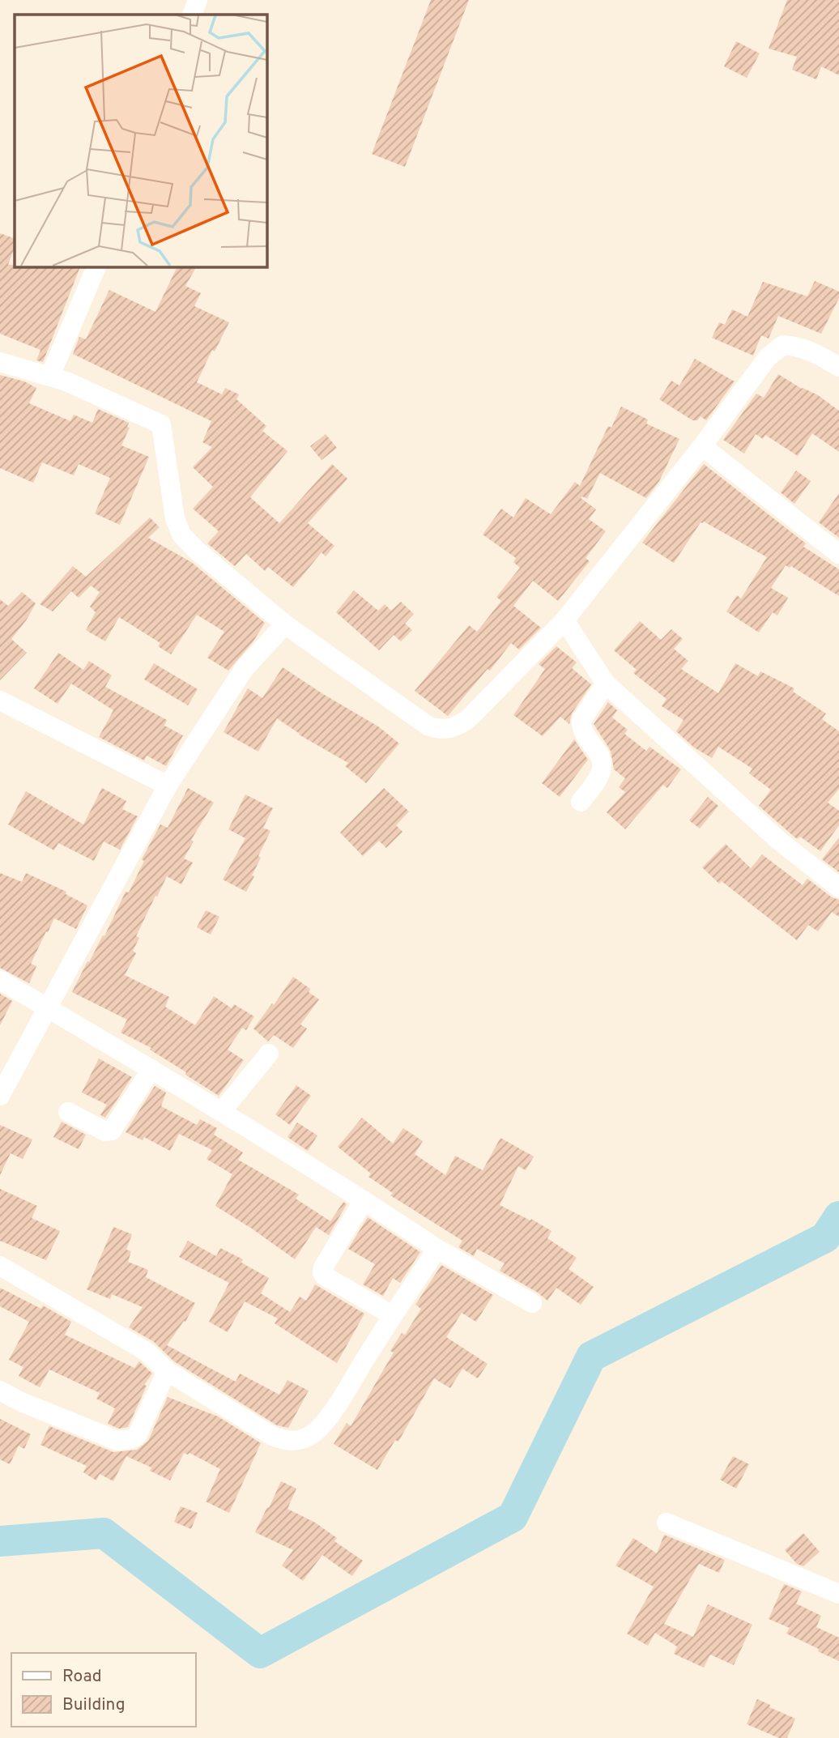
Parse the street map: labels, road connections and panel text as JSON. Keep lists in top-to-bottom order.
{
  "legend": ["Road", "Building"]
}
